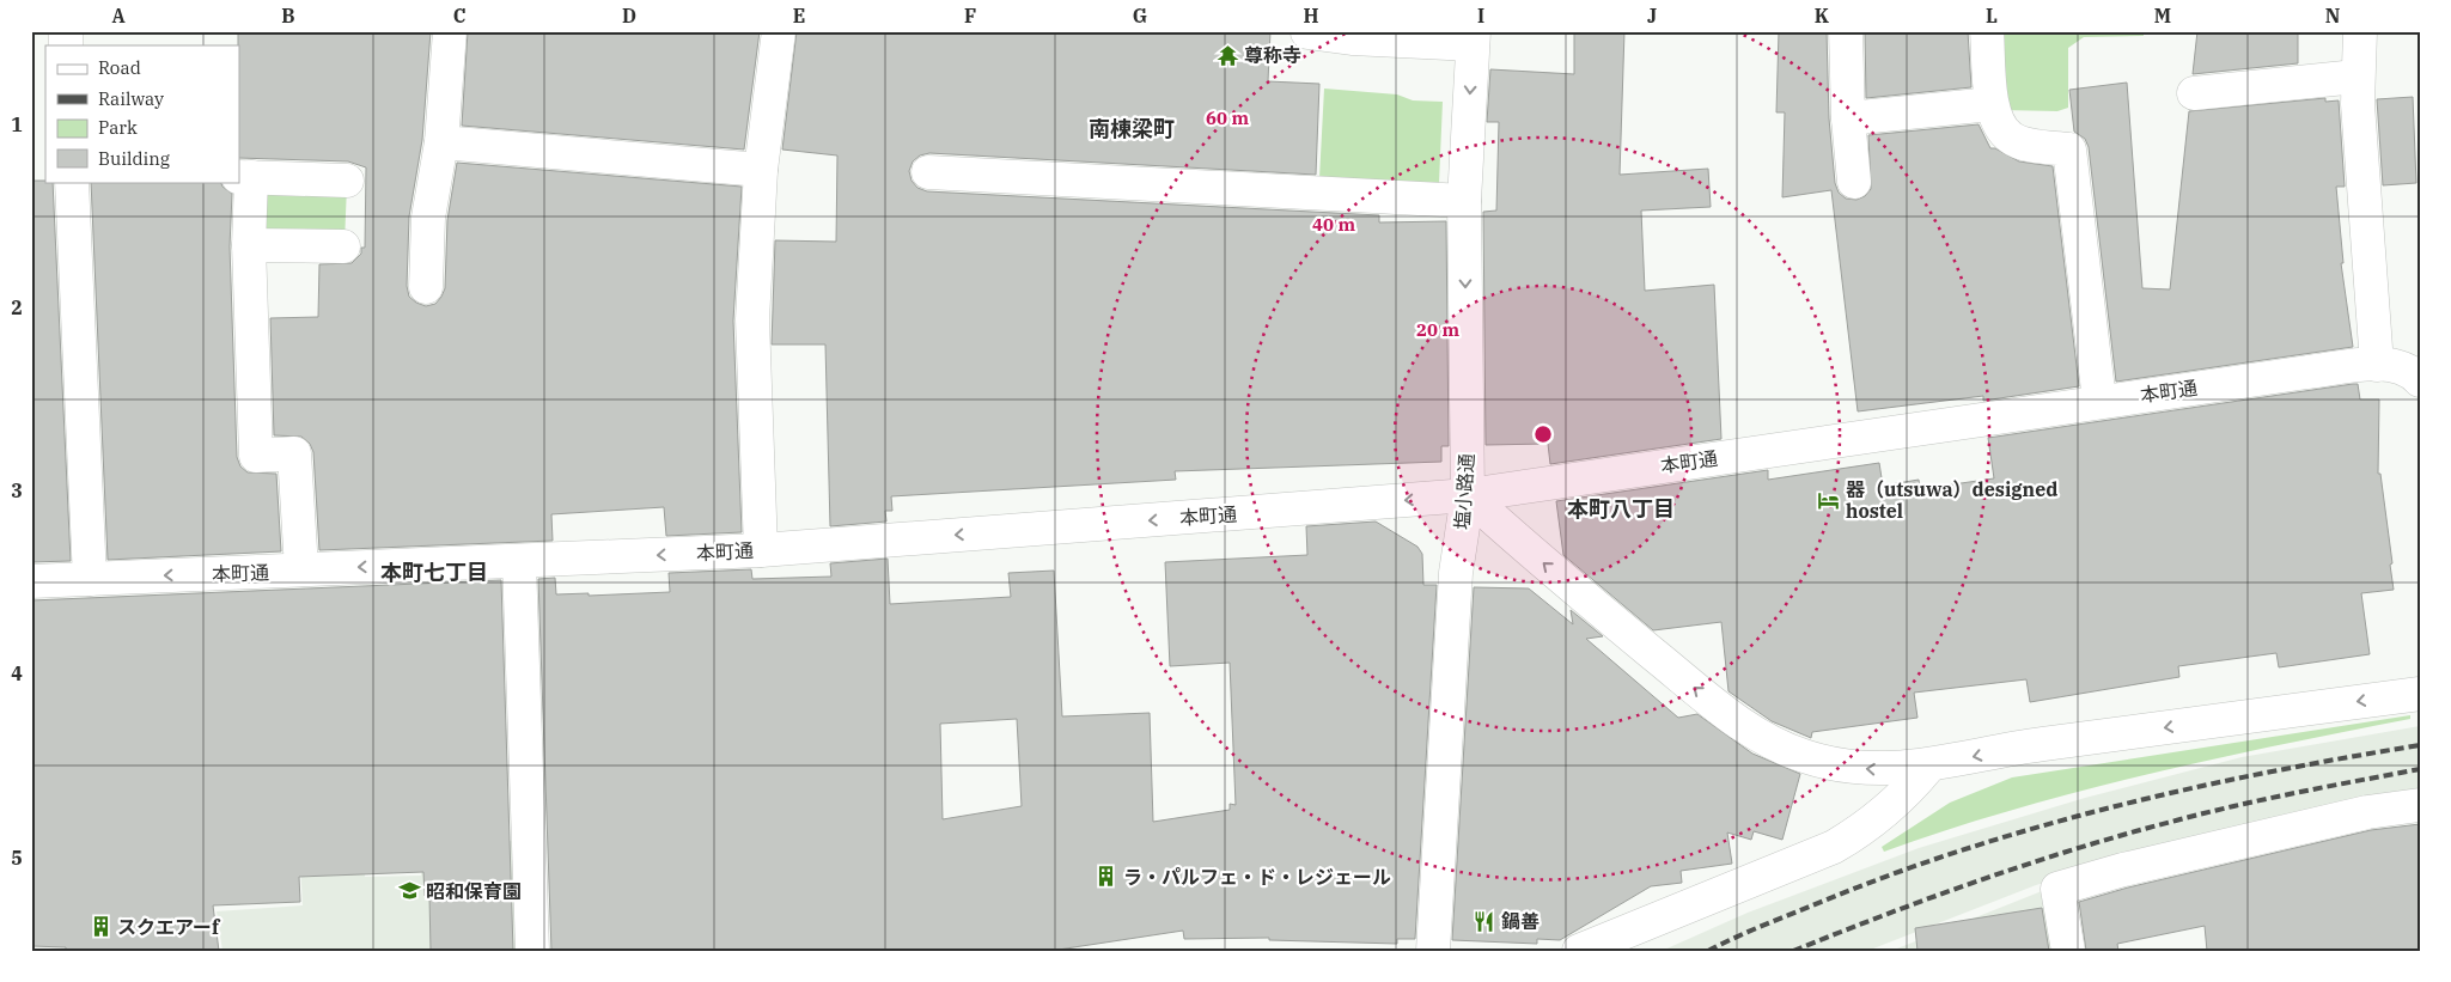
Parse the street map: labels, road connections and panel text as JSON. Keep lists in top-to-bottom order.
{
  "streets": {
    "street": ["本町通", "塩小路通"]
  },
  "crossings": [
    ["本町通", "塩小路通"]
  ],
  "one_way": ["本町通", "塩小路通"],
  "districts": ["南棟梁町", "本町八丁目", "本町七丁目"],
  "places": {
    "temple": ["尊称寺"],
    "hotel": ["器（utsuwa）designed hostel"],
    "building": ["ラ・パルフェ・ド・レジェール", "スクエアーf"],
    "school or university": ["昭和保育園"],
    "restaurant": ["鍋善"]
  },
  "legend": [
    "Road",
    "Railway",
    "Park",
    "Building"
  ],
  "grid": {
    "columns": [
      "A",
      "B",
      "C",
      "D",
      "E",
      "F",
      "G",
      "H",
      "I",
      "J",
      "K",
      "L",
      "M",
      "N"
    ],
    "rows": [
      "1",
      "2",
      "3",
      "4",
      "5"
    ]
  },
  "rings": ["60 m", "40 m", "20 m"]
}
